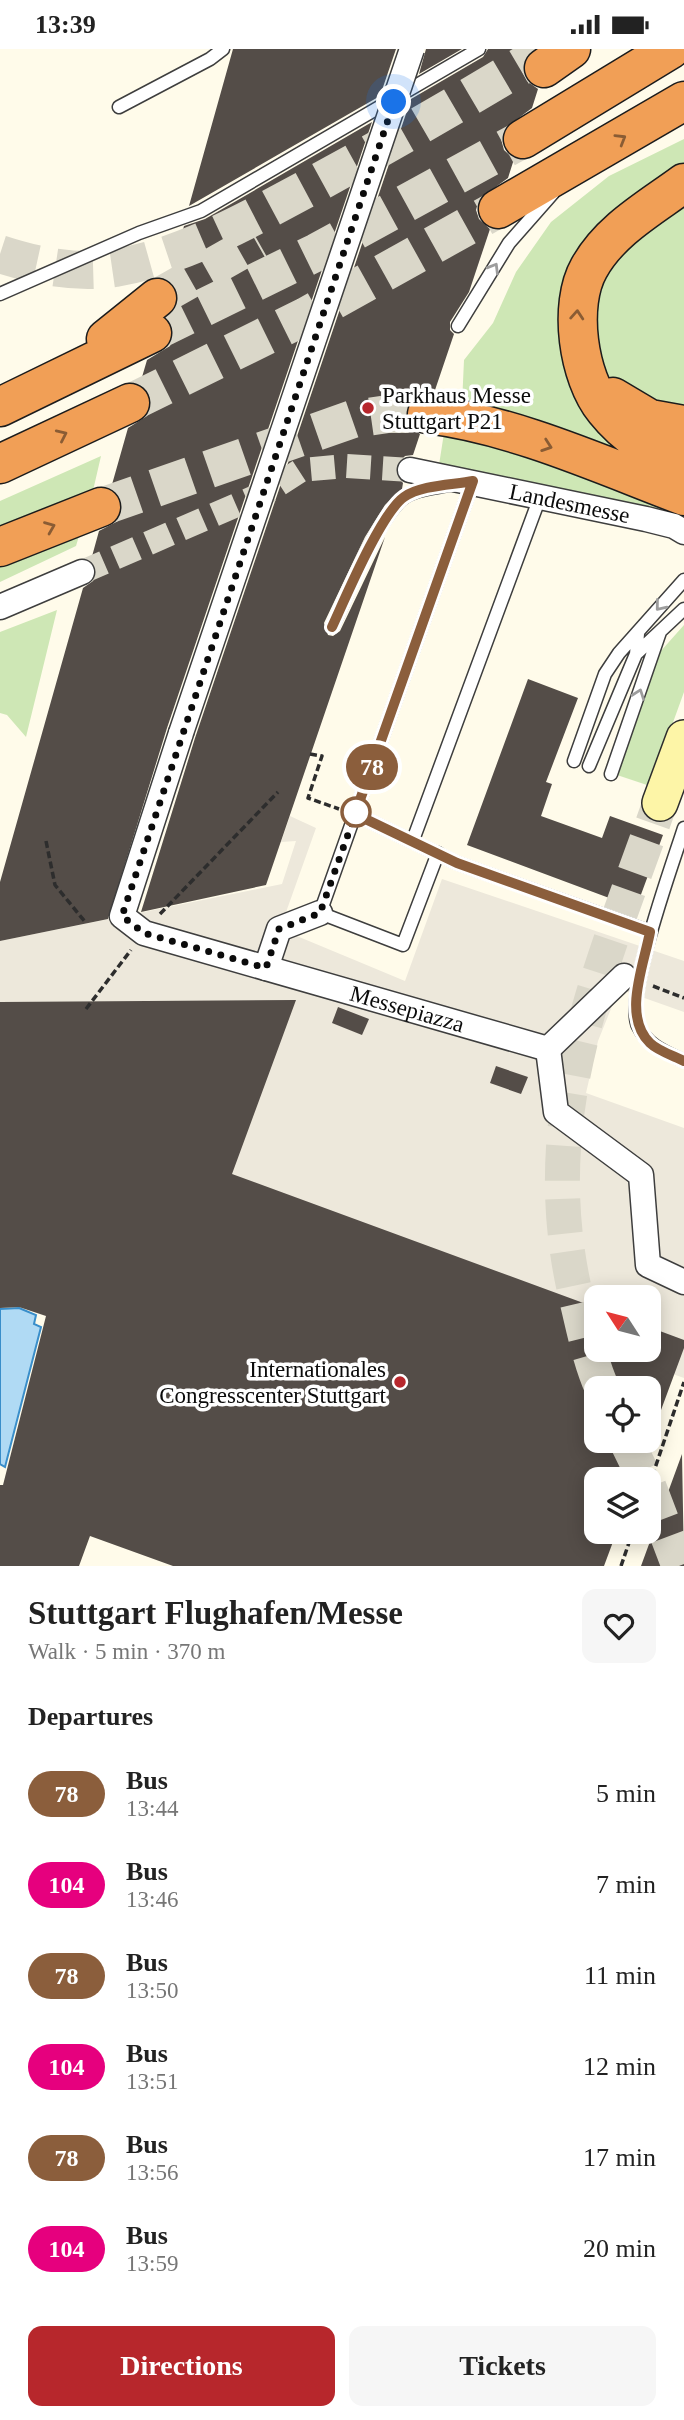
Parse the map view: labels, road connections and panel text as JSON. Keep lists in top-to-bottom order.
{
  "streets": {
    "street": ["Landesmesse", "Messepiazza"]
  },
  "places": ["Parkhaus Messe Stuttgart P21", "Internationales Congresscenter Stuttgart"],
  "lines": ["bus line 78"],
  "north": "top left",
  "page": {
    "status": "13:39",
    "on_map": "78",
    "heading": [
      ["Stuttgart Flughafen/Messe", "Walk · 5 min · 370 m"],
      "Departures"
    ],
    "list": [
      {
        "mark": "78",
        "name": "Bus",
        "note": "13:44",
        "value": "5 min"
      },
      {
        "mark": "104",
        "name": "Bus",
        "note": "13:46",
        "value": "7 min"
      },
      {
        "mark": "78",
        "name": "Bus",
        "note": "13:50",
        "value": "11 min"
      },
      {
        "mark": "104",
        "name": "Bus",
        "note": "13:51",
        "value": "12 min"
      },
      {
        "mark": "78",
        "name": "Bus",
        "note": "13:56",
        "value": "17 min"
      },
      {
        "mark": "104",
        "name": "Bus",
        "note": "13:59",
        "value": "20 min"
      }
    ],
    "buttons": ["Directions", "Tickets"]
  }
}
